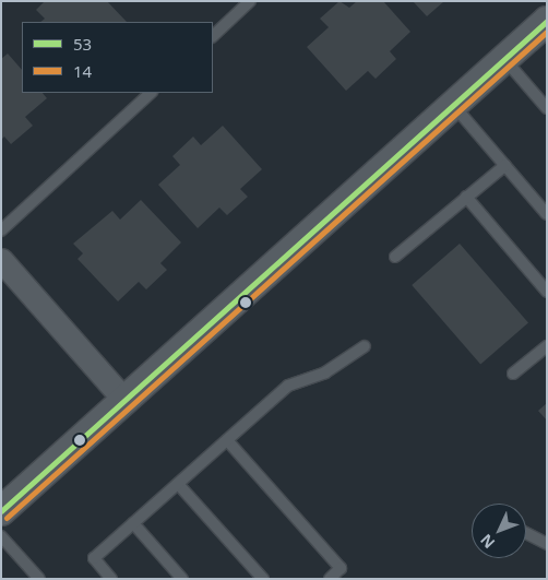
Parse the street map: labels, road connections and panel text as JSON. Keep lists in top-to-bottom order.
{
  "lines": ["transit line 53", "transit line 14"],
  "legend": ["53", "14"],
  "north": "bottom left"
}
